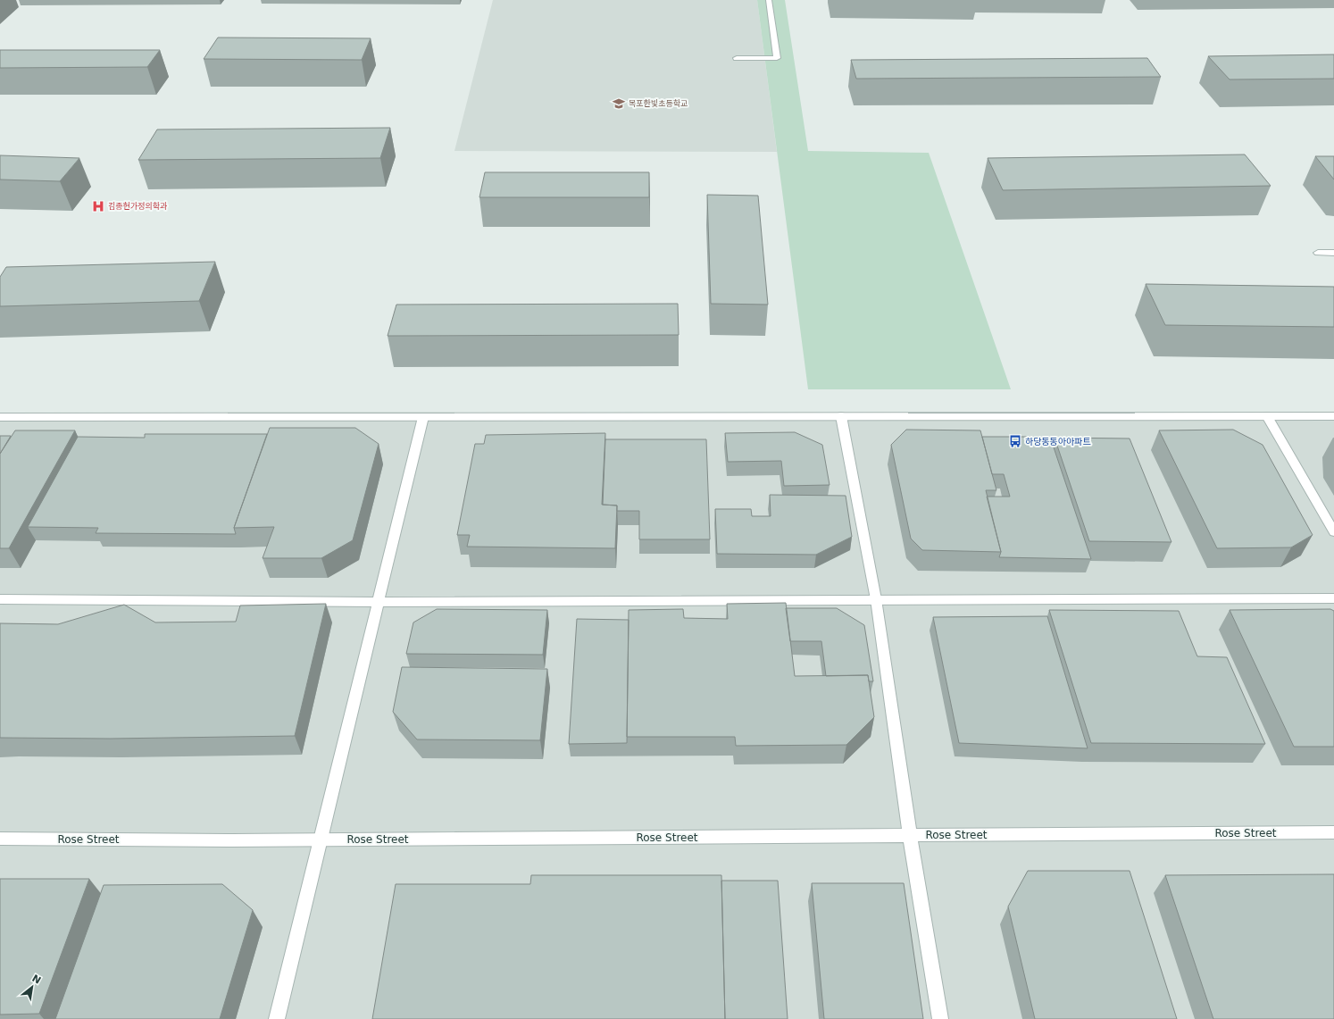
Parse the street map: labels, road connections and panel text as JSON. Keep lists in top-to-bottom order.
{
  "streets": {
    "street": ["Rose Street"]
  },
  "places": {
    "school or university": ["목포한빛초등학교"],
    "hospital": ["김종현가정의학과"],
    "bus stop": ["하당동동아아파트"]
  },
  "north": "top right"
}
